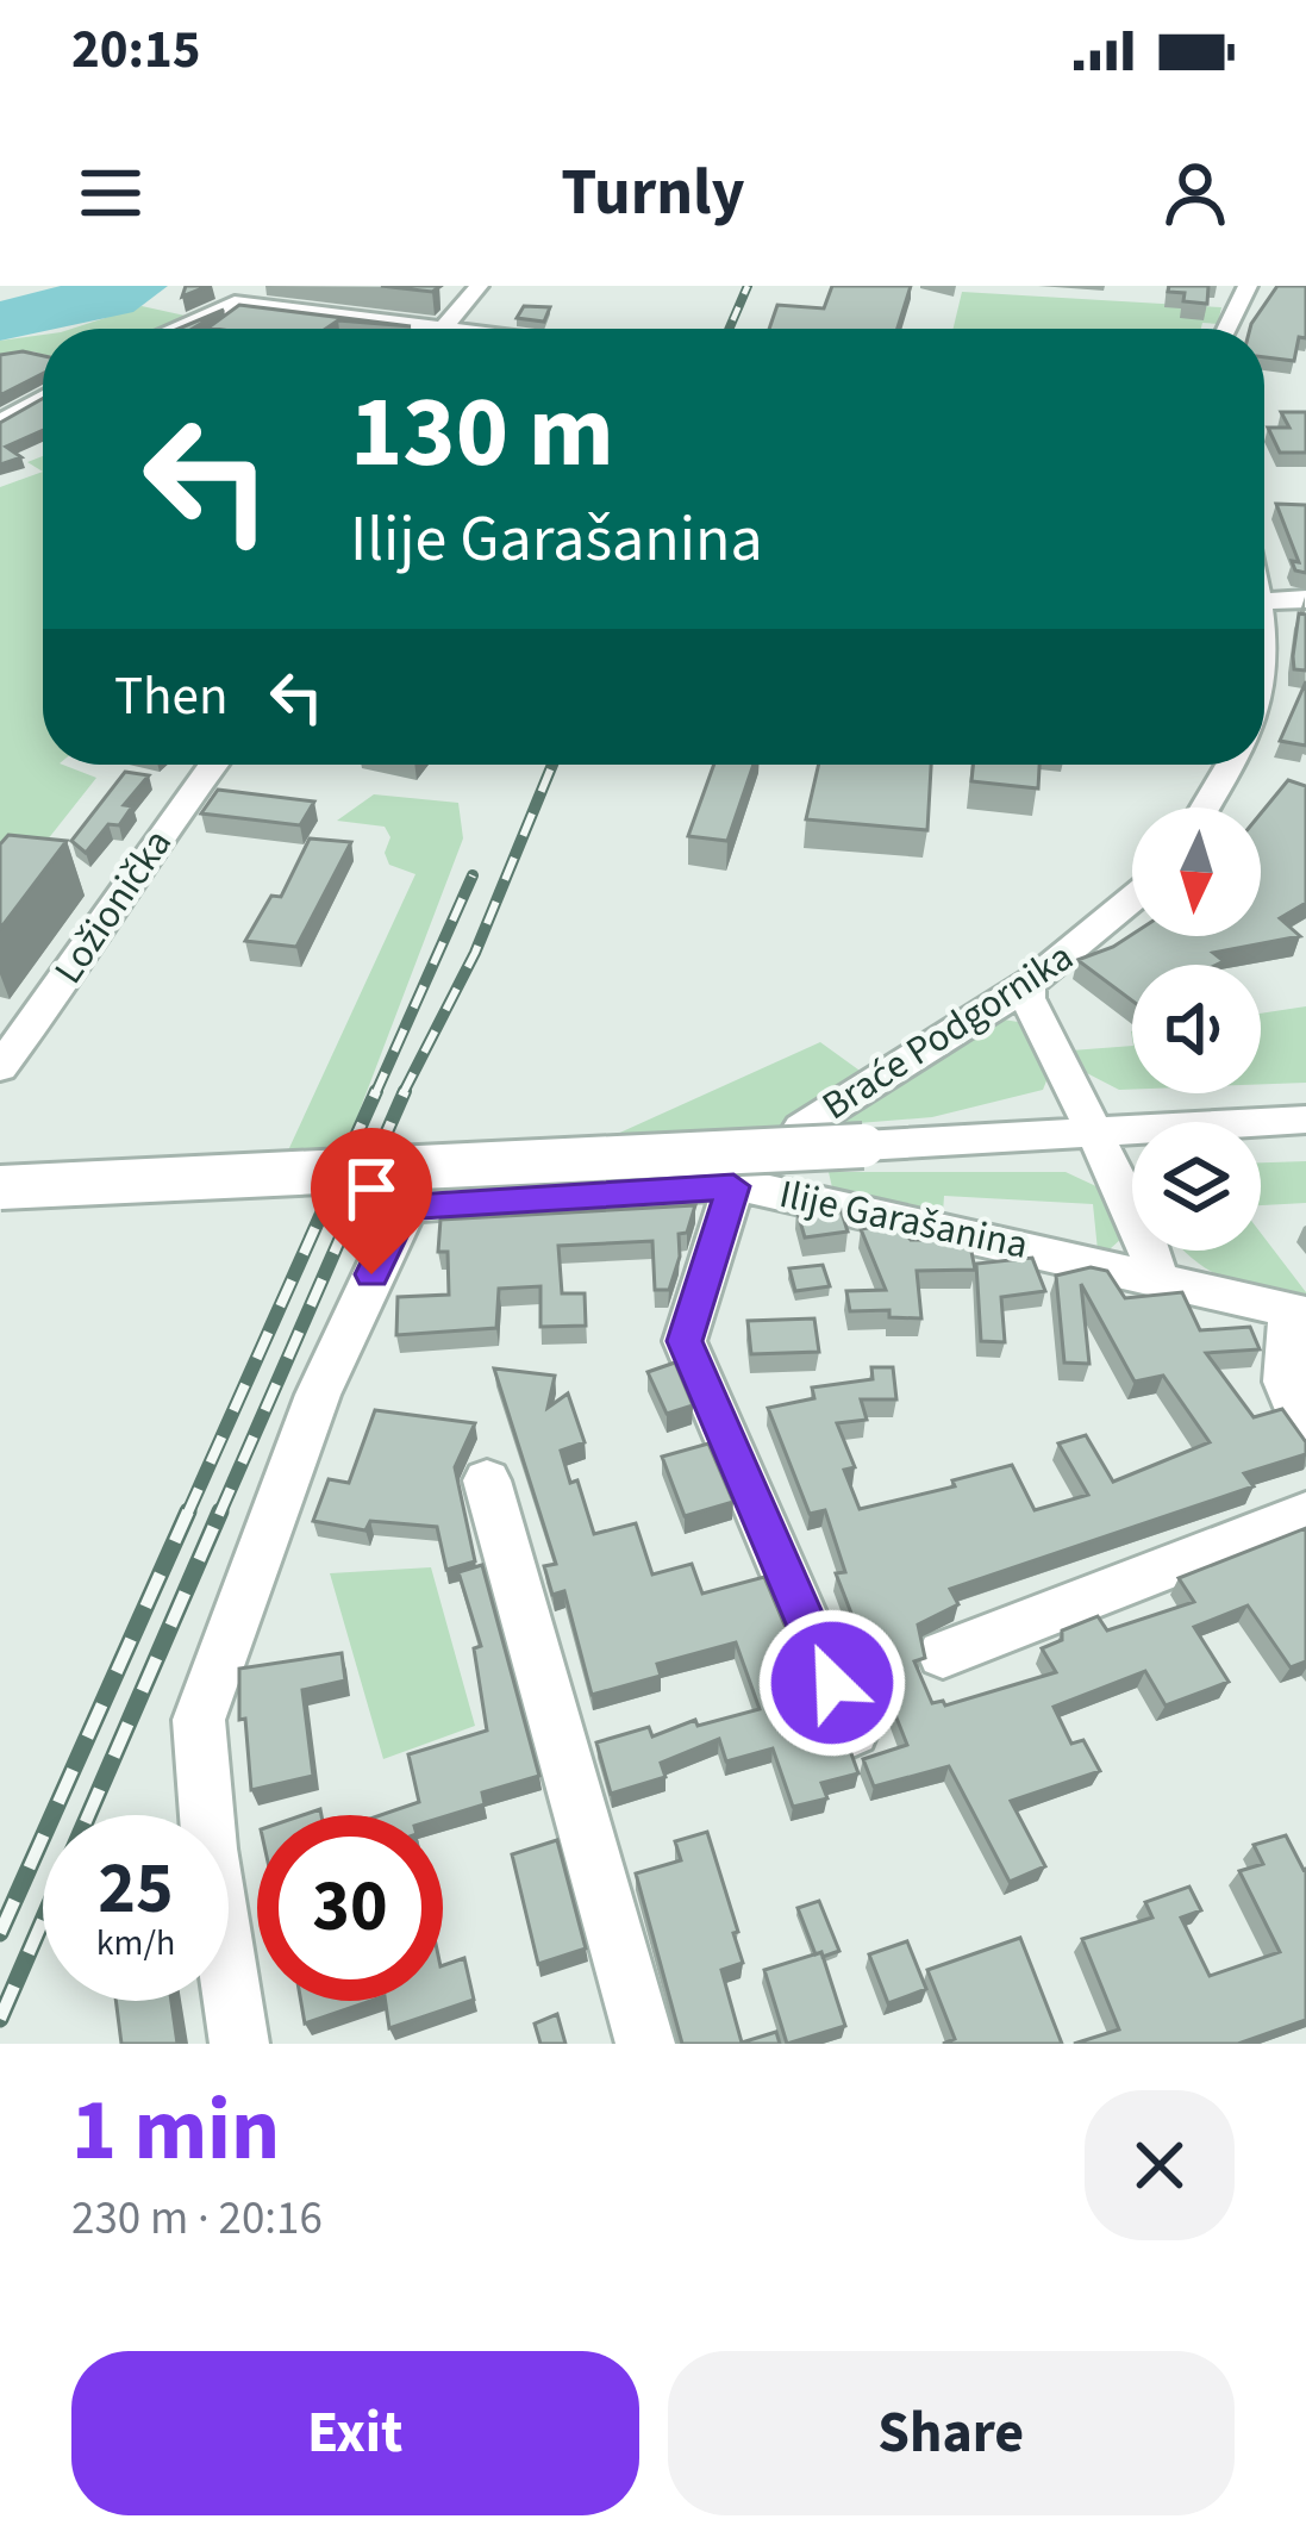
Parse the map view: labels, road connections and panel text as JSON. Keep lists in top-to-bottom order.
{
  "streets": {
    "street": ["Ložionička", "Braće Podgornika", "Ilije Garašanina"]
  },
  "north": "bottom",
  "page": {
    "status": "20:15",
    "header": "Turnly",
    "turn": ["130 m", "Ilije Garašanina"],
    "then": "Then",
    "speed": "25 km/h",
    "limit": "30",
    "heading": ["1 min", "230 m · 20:16"],
    "buttons": ["Exit", "Share"]
  }
}
